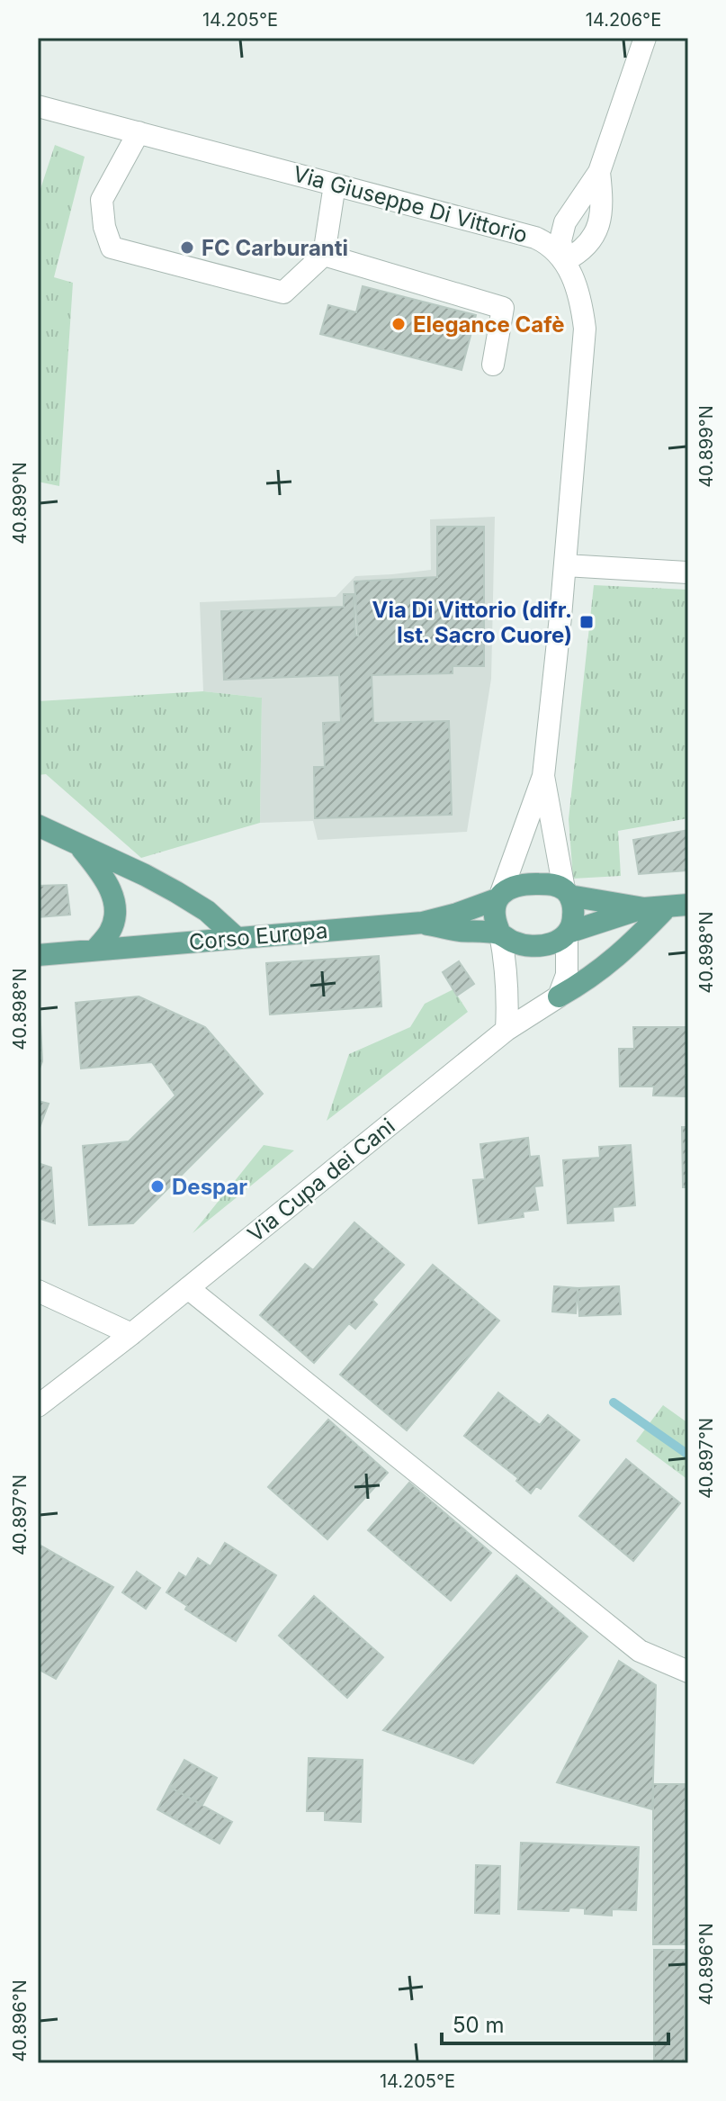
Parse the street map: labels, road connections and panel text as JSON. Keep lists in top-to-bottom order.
{
  "streets": {
    "main road": ["Corso Europa"],
    "street": ["Via Giuseppe Di Vittorio", "Via Cupa dei Cani"]
  },
  "places": {
    "other": ["FC Carburanti", "Elegance Cafè", "Despar"],
    "transit": ["Via Di Vittorio (difr. Ist. Sacro Cuore)"]
  },
  "scale_bar": "50 m",
  "coordinates": [
    "14.205°E",
    "14.206°E",
    "40.899°N",
    "40.898°N",
    "40.897°N",
    "40.896°N"
  ]
}
